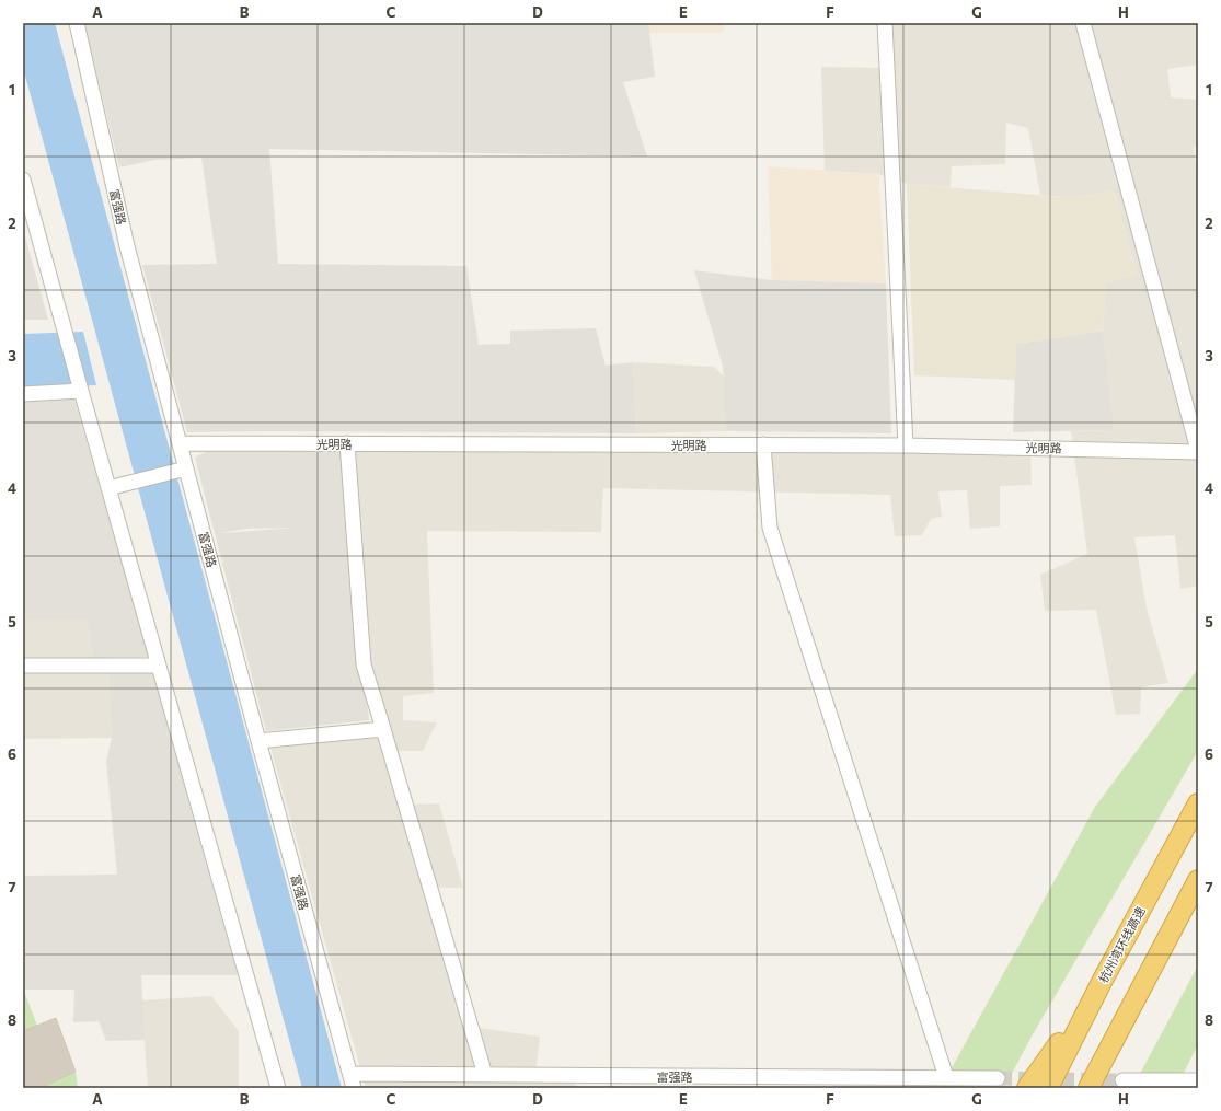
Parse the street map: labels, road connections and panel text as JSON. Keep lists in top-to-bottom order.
{
  "streets": {
    "highway": ["杭州湾环线高速"],
    "street": ["富强路", "光明路"]
  },
  "crossings": [
    ["富强路", "光明路"]
  ],
  "grid": {
    "columns": [
      "A",
      "B",
      "C",
      "D",
      "E",
      "F",
      "G",
      "H"
    ],
    "rows": [
      "1",
      "2",
      "3",
      "4",
      "5",
      "6",
      "7",
      "8"
    ]
  }
}
